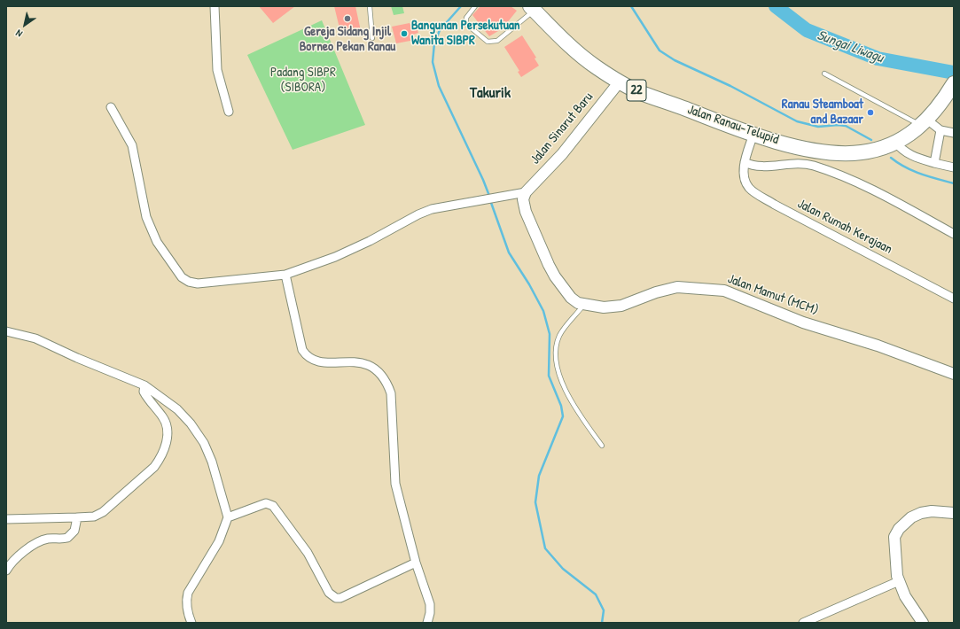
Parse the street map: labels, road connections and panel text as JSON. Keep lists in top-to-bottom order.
{
  "streets": {
    "highway": ["22", "Jalan Ranau-Telupid"],
    "street": ["Jalan Sinarut Baru", "Jalan Rumah Kerajaan", "Jalan Mamut (MCM)"]
  },
  "crossings": [
    ["Jalan Ranau-Telupid", "Jalan Sinarut Baru"],
    ["Jalan Ranau-Telupid", "Jalan Rumah Kerajaan"],
    ["Jalan Sinarut Baru", "Jalan Mamut (MCM)"]
  ],
  "districts": ["Takurik"],
  "water": ["Sungai Liwagu"],
  "parks": ["Padang SIBPR (SIBORA)"],
  "places": ["Gereja Sidang Injil Borneo Pekan Ranau", "Bangunan Persekutuan Wanita SIBPR", "Ranau Steamboat and Bazaar"],
  "north": "bottom left"
}
